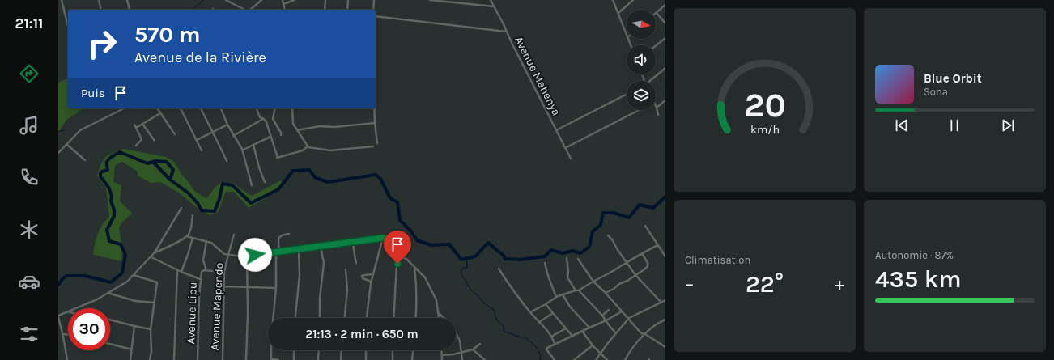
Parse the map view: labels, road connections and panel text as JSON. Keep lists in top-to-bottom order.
{
  "streets": {
    "street": ["Avenue Mahenya", "Avenue Mapendo", "Avenue Lipu"]
  },
  "crossings": [
    ["Avenue Mapendo", "Avenue Lipu"]
  ],
  "north": "right",
  "page": {
    "tabs": "21:11",
    "turn": ["570 m", "Avenue de la Rivière"],
    "song": ["Blue Orbit", "Sona"],
    "then": "Puis",
    "tile": [
      "Climatisation",
      ["Autonomie · 87%", "435 km"]
    ],
    "heat": ["−", "22°", "+"],
    "limit": "30",
    "trip": "21:13 · 2 min · 650 m",
    "gauge": ["20", "km/h"]
  }
}
